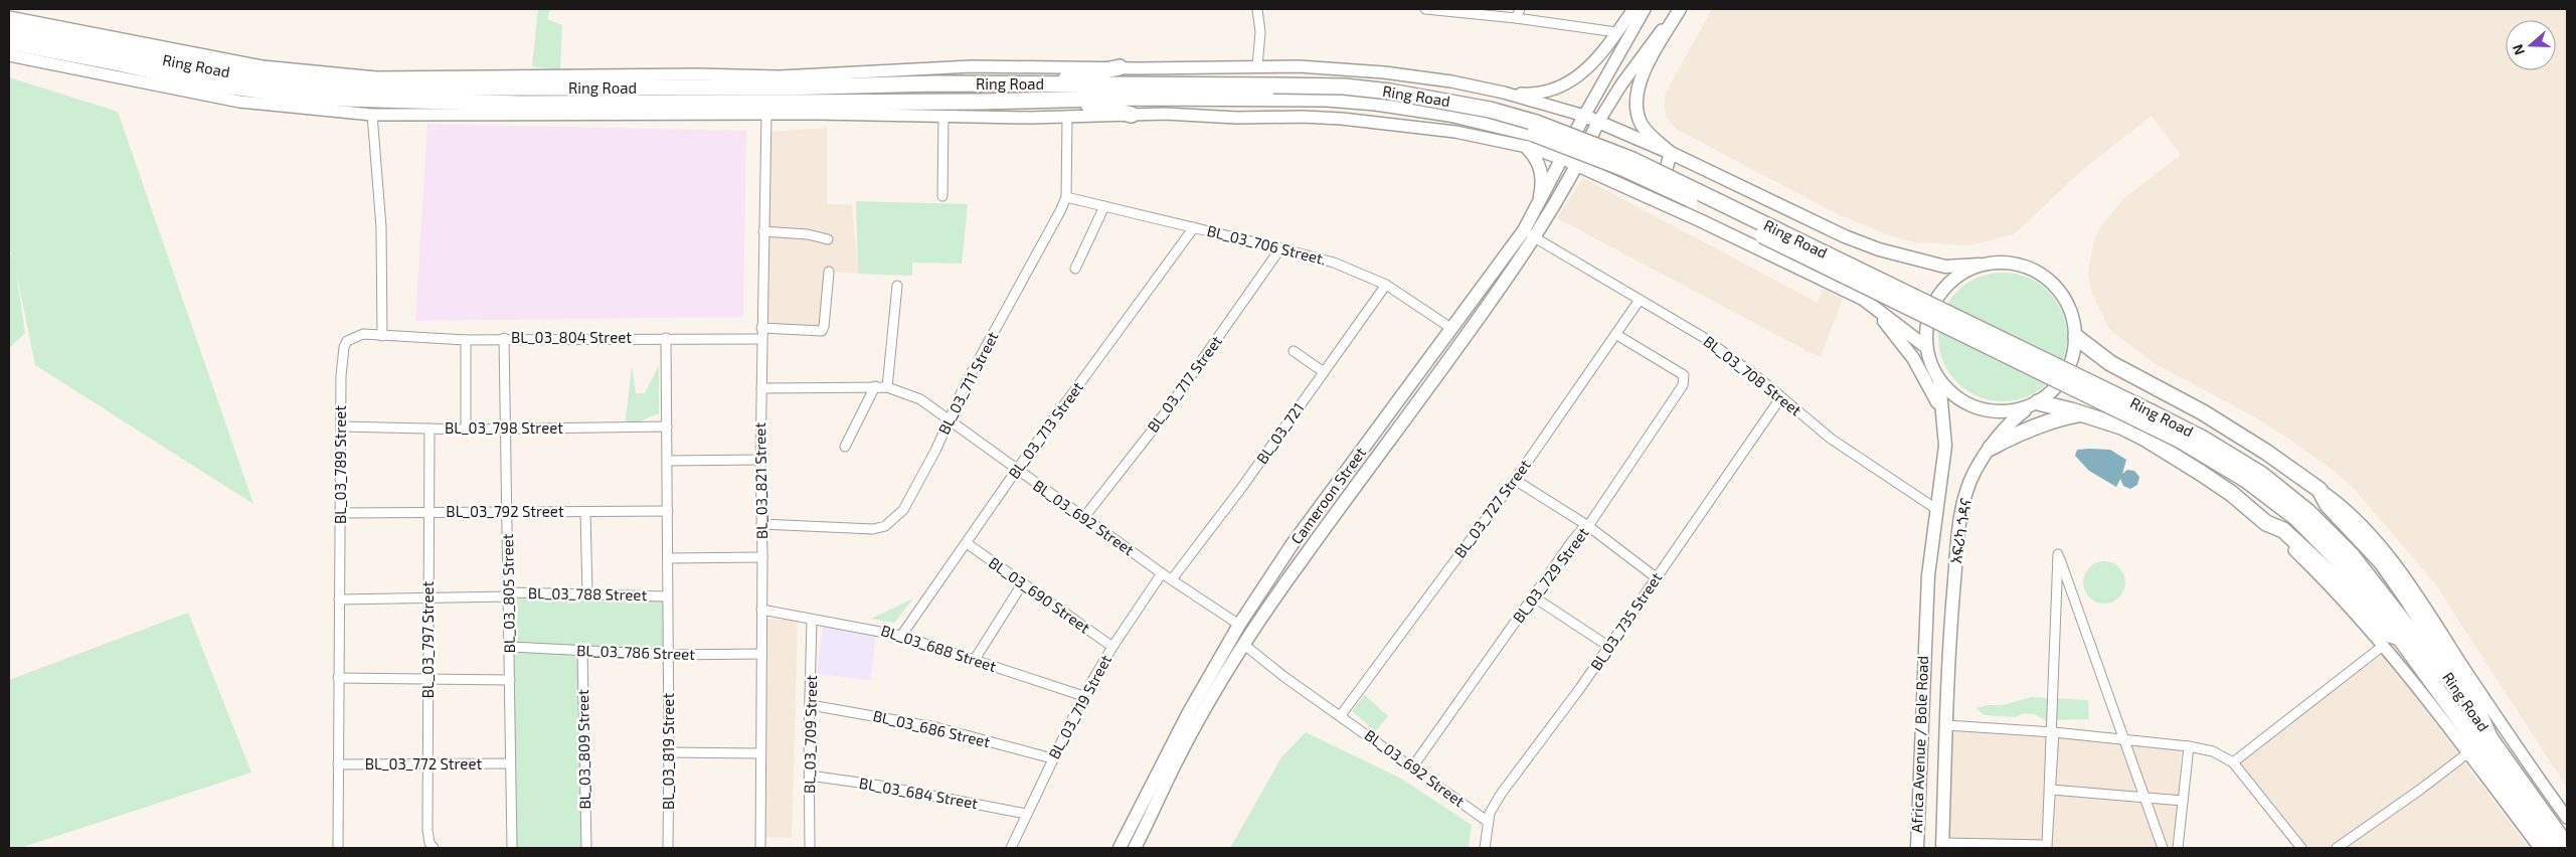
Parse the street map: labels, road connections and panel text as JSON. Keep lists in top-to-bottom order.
{
  "streets": {
    "highway": ["Ring Road"],
    "main road": ["Cameroon Street", "አፍሪካ ጎዳና", "Africa Avenue / Bole Road"],
    "street": [
      "BL_03_706 Street.",
      "BL_03_804 Street",
      "BL_03_708 Street",
      "BL_03_711 Street",
      "BL_03_717 Street",
      "BL_03_798 Street",
      "BL_03_713 Street",
      "BL_03_721",
      "BL_03_789 Street",
      "BL_03_821 Street",
      "BL_03_727 Street",
      "BL_03_792 Street",
      "BL_03_692 Street",
      "Bl_03_729 Street",
      "BL_03_805 Street",
      "BL_03_788 Street",
      "BL_03_690 Street",
      "Bl_03_735 Street",
      "BL_03_797 Street",
      "BL_03_688 Street",
      "BL_03_786 Street",
      "BL_03_719 Street",
      "BL_03_686 Street",
      "BL_03_709 Street",
      "BL_03_809 Street",
      "BL_03_819 Street",
      "BL_03_772 Street",
      "BL_03_684 Street"
    ]
  },
  "crossings": [
    ["Ring Road", "BL_03_711 Street"],
    ["Ring Road", "BL_03_821 Street"],
    ["Ring Road", "Cameroon Street"],
    ["Ring Road", "አፍሪካ ጎዳና"],
    ["BL_03_706 Street.", "BL_03_711 Street"],
    ["BL_03_706 Street.", "BL_03_717 Street"],
    ["BL_03_706 Street.", "BL_03_713 Street"],
    ["BL_03_706 Street.", "BL_03_721"],
    ["BL_03_706 Street.", "Cameroon Street"],
    ["BL_03_804 Street", "BL_03_789 Street"],
    ["BL_03_804 Street", "BL_03_821 Street"],
    ["BL_03_804 Street", "BL_03_805 Street"],
    ["BL_03_804 Street", "BL_03_819 Street"],
    ["BL_03_708 Street", "Cameroon Street"],
    ["BL_03_708 Street", "BL_03_727 Street"],
    ["BL_03_708 Street", "አፍሪካ ጎዳና"],
    ["BL_03_708 Street", "Bl_03_735 Street"],
    ["BL_03_711 Street", "BL_03_821 Street"],
    ["BL_03_711 Street", "BL_03_692 Street"],
    ["BL_03_717 Street", "BL_03_692 Street"],
    ["BL_03_798 Street", "BL_03_789 Street"],
    ["BL_03_798 Street", "BL_03_805 Street"],
    ["BL_03_798 Street", "BL_03_797 Street"],
    ["BL_03_798 Street", "BL_03_819 Street"],
    ["BL_03_713 Street", "BL_03_692 Street"],
    ["BL_03_713 Street", "BL_03_690 Street"],
    ["BL_03_713 Street", "BL_03_688 Street"],
    ["BL_03_721", "BL_03_692 Street"],
    ["BL_03_789 Street", "BL_03_792 Street"],
    ["BL_03_789 Street", "BL_03_788 Street"],
    ["BL_03_789 Street", "BL_03_772 Street"],
    ["BL_03_821 Street", "BL_03_692 Street"],
    ["BL_03_821 Street", "BL_03_688 Street"],
    ["BL_03_821 Street", "BL_03_786 Street"],
    ["Cameroon Street", "BL_03_692 Street"],
    ["BL_03_727 Street", "BL_03_692 Street"],
    ["BL_03_727 Street", "Bl_03_729 Street"],
    ["BL_03_792 Street", "BL_03_805 Street"],
    ["BL_03_792 Street", "BL_03_797 Street"],
    ["BL_03_792 Street", "BL_03_819 Street"],
    ["BL_03_692 Street", "Bl_03_729 Street"],
    ["BL_03_692 Street", "Bl_03_735 Street"],
    ["BL_03_692 Street", "BL_03_719 Street"],
    ["አፍሪካ ጎዳና", "Africa Avenue / Bole Road"],
    ["BL_03_805 Street", "BL_03_788 Street"],
    ["BL_03_805 Street", "BL_03_786 Street"],
    ["BL_03_805 Street", "BL_03_772 Street"],
    ["BL_03_788 Street", "BL_03_797 Street"],
    ["BL_03_788 Street", "BL_03_819 Street"],
    ["BL_03_690 Street", "BL_03_719 Street"],
    ["BL_03_797 Street", "BL_03_772 Street"],
    ["BL_03_688 Street", "BL_03_719 Street"],
    ["BL_03_688 Street", "BL_03_709 Street"],
    ["BL_03_786 Street", "BL_03_809 Street"],
    ["BL_03_786 Street", "BL_03_819 Street"],
    ["BL_03_719 Street", "BL_03_686 Street"],
    ["BL_03_719 Street", "BL_03_684 Street"],
    ["BL_03_686 Street", "BL_03_709 Street"],
    ["BL_03_709 Street", "BL_03_684 Street"]
  ],
  "north": "left"
}
